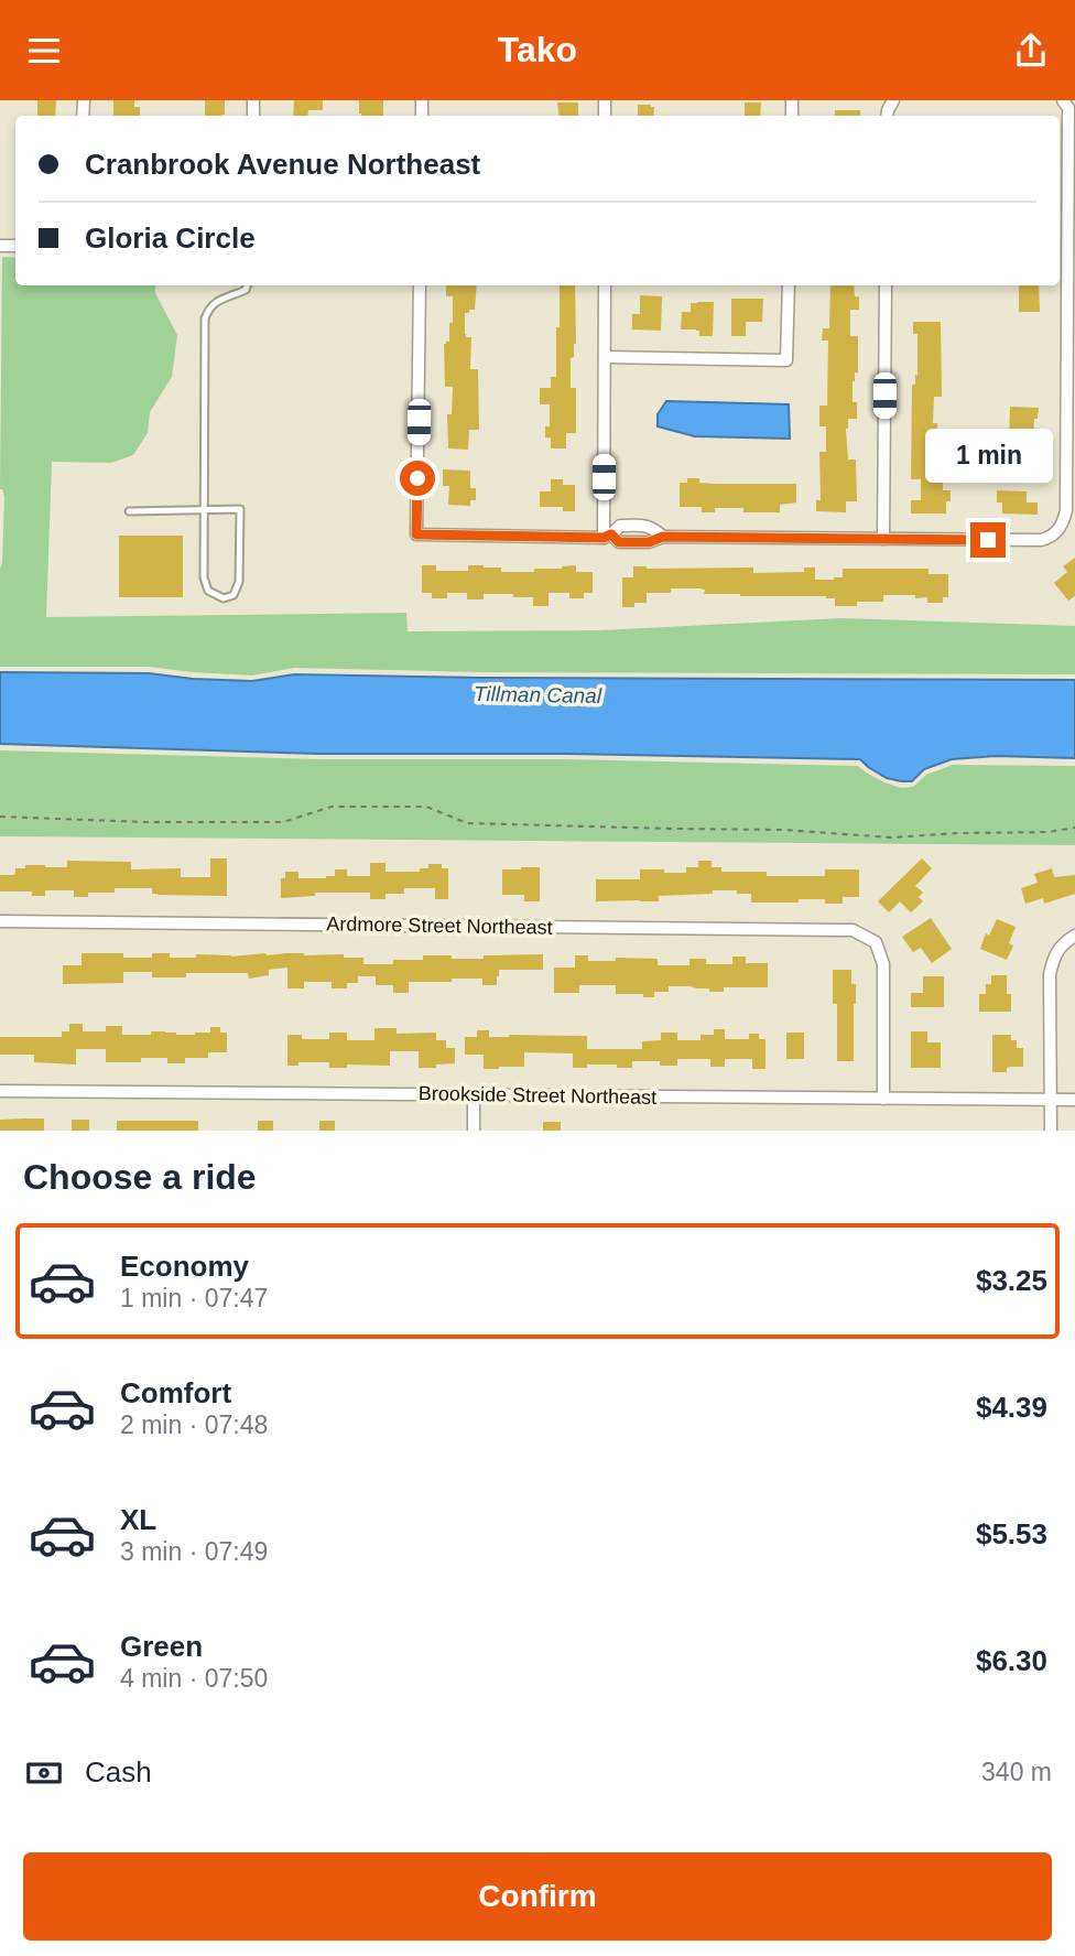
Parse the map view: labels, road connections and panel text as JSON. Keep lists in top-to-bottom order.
{
  "streets": {
    "street": ["Ardmore Street Northeast", "Brookside Street Northeast"]
  },
  "crossings": [
    ["Ardmore Street Northeast", "Brookside Street Northeast"]
  ],
  "water": ["Tillman Canal"],
  "page": {
    "header": "Tako",
    "banner": ["Cranbrook Avenue Northeast", "Gloria Circle"],
    "bubble": "1 min",
    "heading": "Choose a ride",
    "list": [
      {
        "name": "Economy",
        "note": "1 min · 07:47",
        "value": "$3.25"
      },
      {
        "name": "Comfort",
        "note": "2 min · 07:48",
        "value": "$4.39"
      },
      {
        "name": "XL",
        "note": "3 min · 07:49",
        "value": "$5.53"
      },
      {
        "name": "Green",
        "note": "4 min · 07:50",
        "value": "$6.30"
      }
    ],
    "pay": ["Cash", "340 m"],
    "buttons": "Confirm"
  }
}
